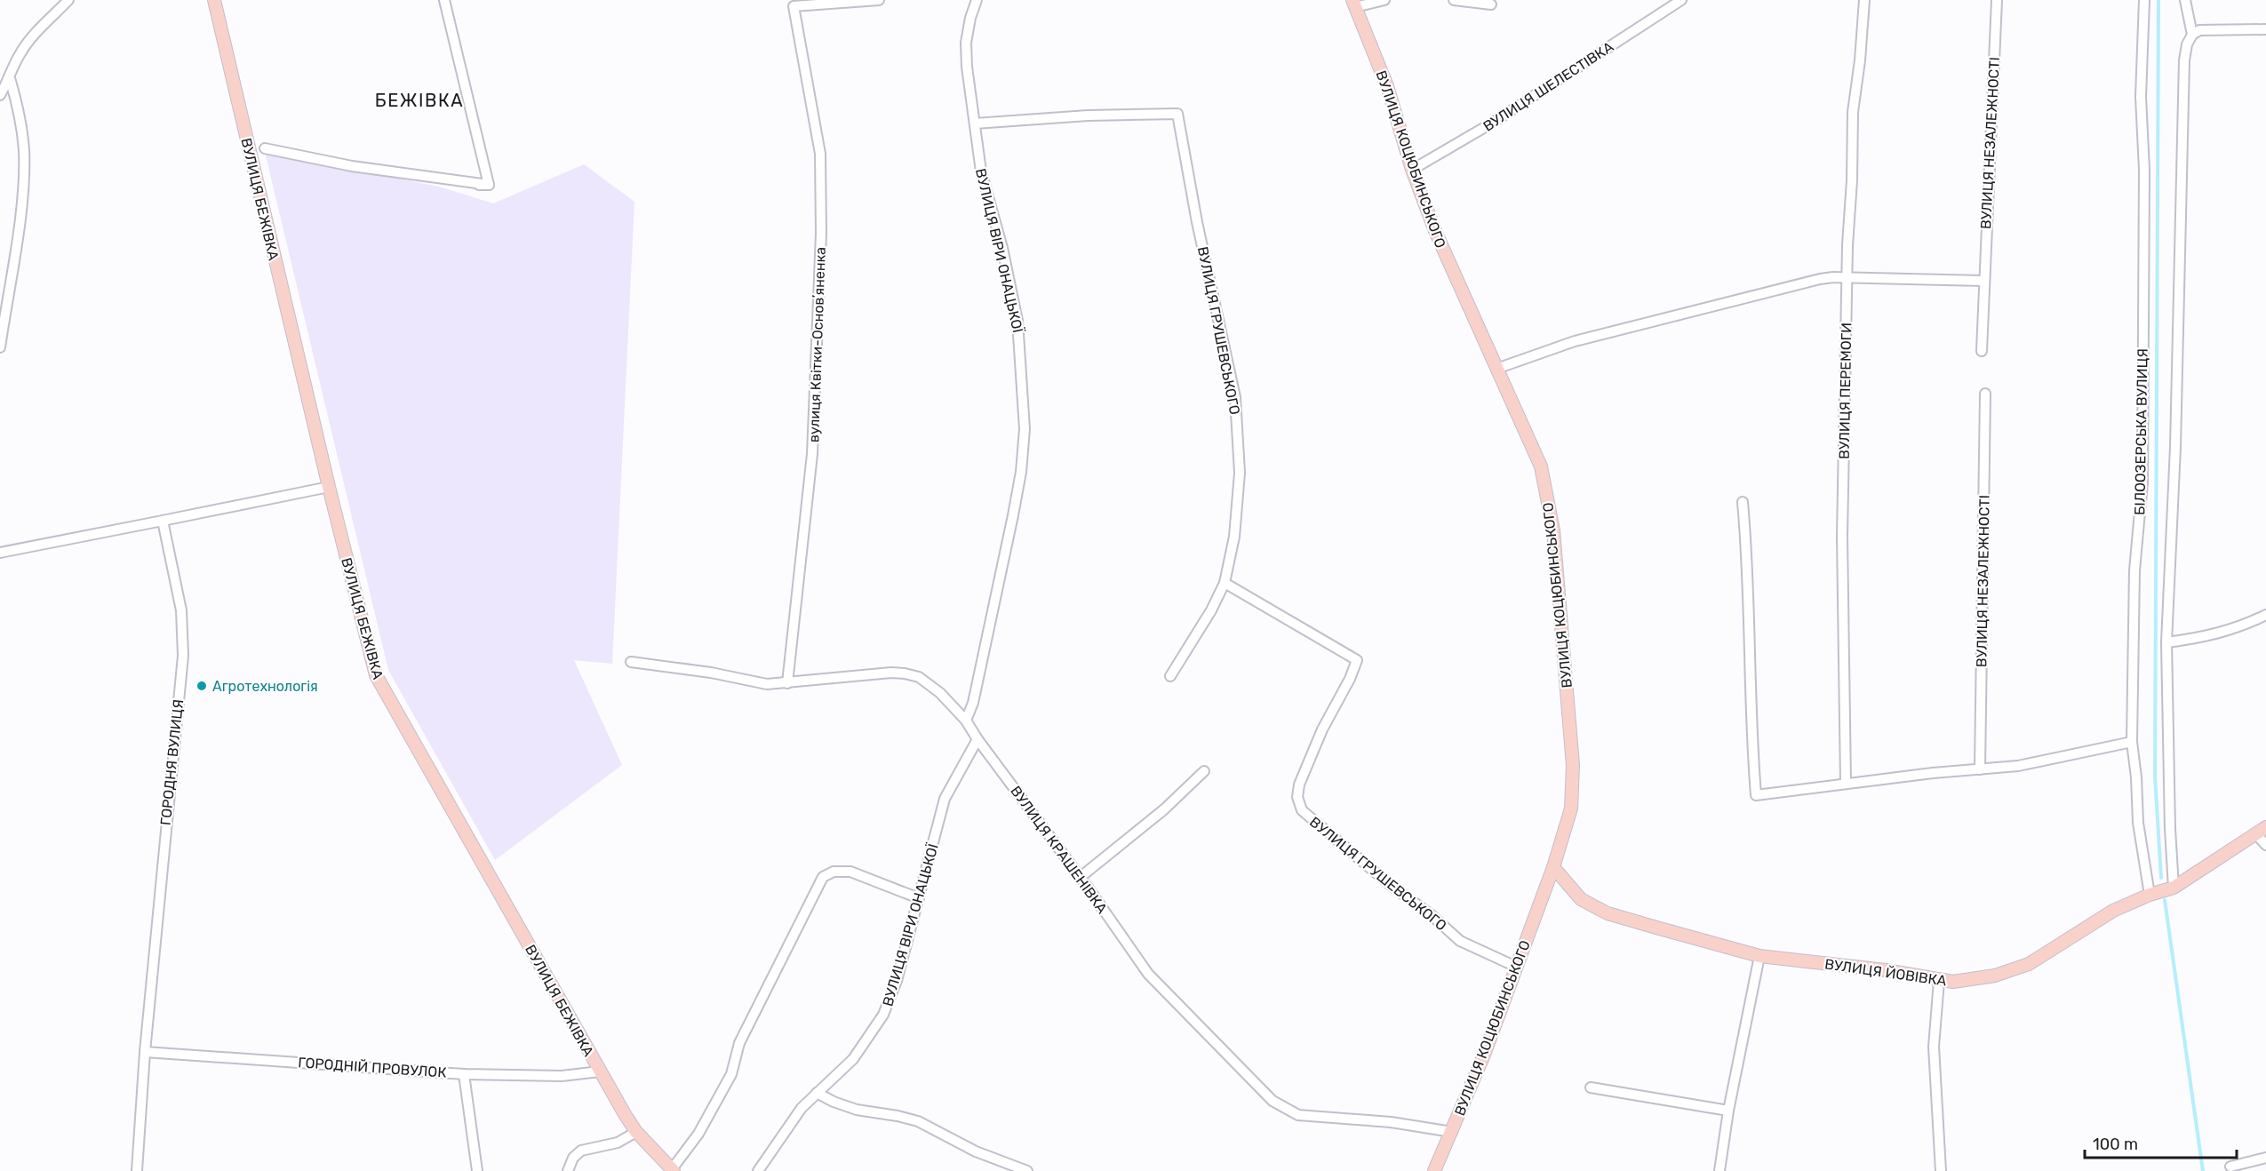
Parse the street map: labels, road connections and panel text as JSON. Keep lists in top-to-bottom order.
{
  "streets": {
    "street": [
      "ВУЛИЦЯ ШЕЛЕСТІВКА",
      "ВУЛИЦЯ НЕЗАЛЕЖНОСТІ",
      "ВУЛИЦЯ КОЦЮБИНСЬКОГО",
      "ВУЛИЦЯ БЕЖІВКА",
      "ВУЛИЦЯ ВІРИ ОНАЦЬКОЇ",
      "ВУЛИЦЯ ГРУШЕВСЬКОГО",
      "вулиця Квітки-Основʼяненка",
      "ВУЛИЦЯ ПЕРЕМОГИ",
      "БІЛООЗЕРСЬКА ВУЛИЦЯ",
      "ГОРОДНЯ ВУЛИЦЯ",
      "ВУЛИЦЯ КРАШЕНІВКА",
      "ВУЛИЦЯ ЙОВІВКА",
      "ГОРОДНІЙ ПРОВУЛОК"
    ]
  },
  "crossings": [
    ["ВУЛИЦЯ ШЕЛЕСТІВКА", "ВУЛИЦЯ КОЦЮБИНСЬКОГО"],
    ["ВУЛИЦЯ КОЦЮБИНСЬКОГО", "ВУЛИЦЯ ГРУШЕВСЬКОГО"],
    ["ВУЛИЦЯ КОЦЮБИНСЬКОГО", "ВУЛИЦЯ КРАШЕНІВКА"],
    ["ВУЛИЦЯ КОЦЮБИНСЬКОГО", "ВУЛИЦЯ ЙОВІВКА"],
    ["ВУЛИЦЯ БЕЖІВКА", "ВУЛИЦЯ ВІРИ ОНАЦЬКОЇ"],
    ["ВУЛИЦЯ БЕЖІВКА", "ГОРОДНІЙ ПРОВУЛОК"],
    ["ВУЛИЦЯ ВІРИ ОНАЦЬКОЇ", "ВУЛИЦЯ ГРУШЕВСЬКОГО"],
    ["ВУЛИЦЯ ВІРИ ОНАЦЬКОЇ", "ВУЛИЦЯ КРАШЕНІВКА"],
    ["вулиця Квітки-Основʼяненка", "ВУЛИЦЯ КРАШЕНІВКА"],
    ["БІЛООЗЕРСЬКА ВУЛИЦЯ", "ВУЛИЦЯ ЙОВІВКА"],
    ["ГОРОДНЯ ВУЛИЦЯ", "ГОРОДНІЙ ПРОВУЛОК"]
  ],
  "districts": ["БЕЖІВКА"],
  "places": ["Агротехнологія"],
  "scale_bar": "100 m"
}
